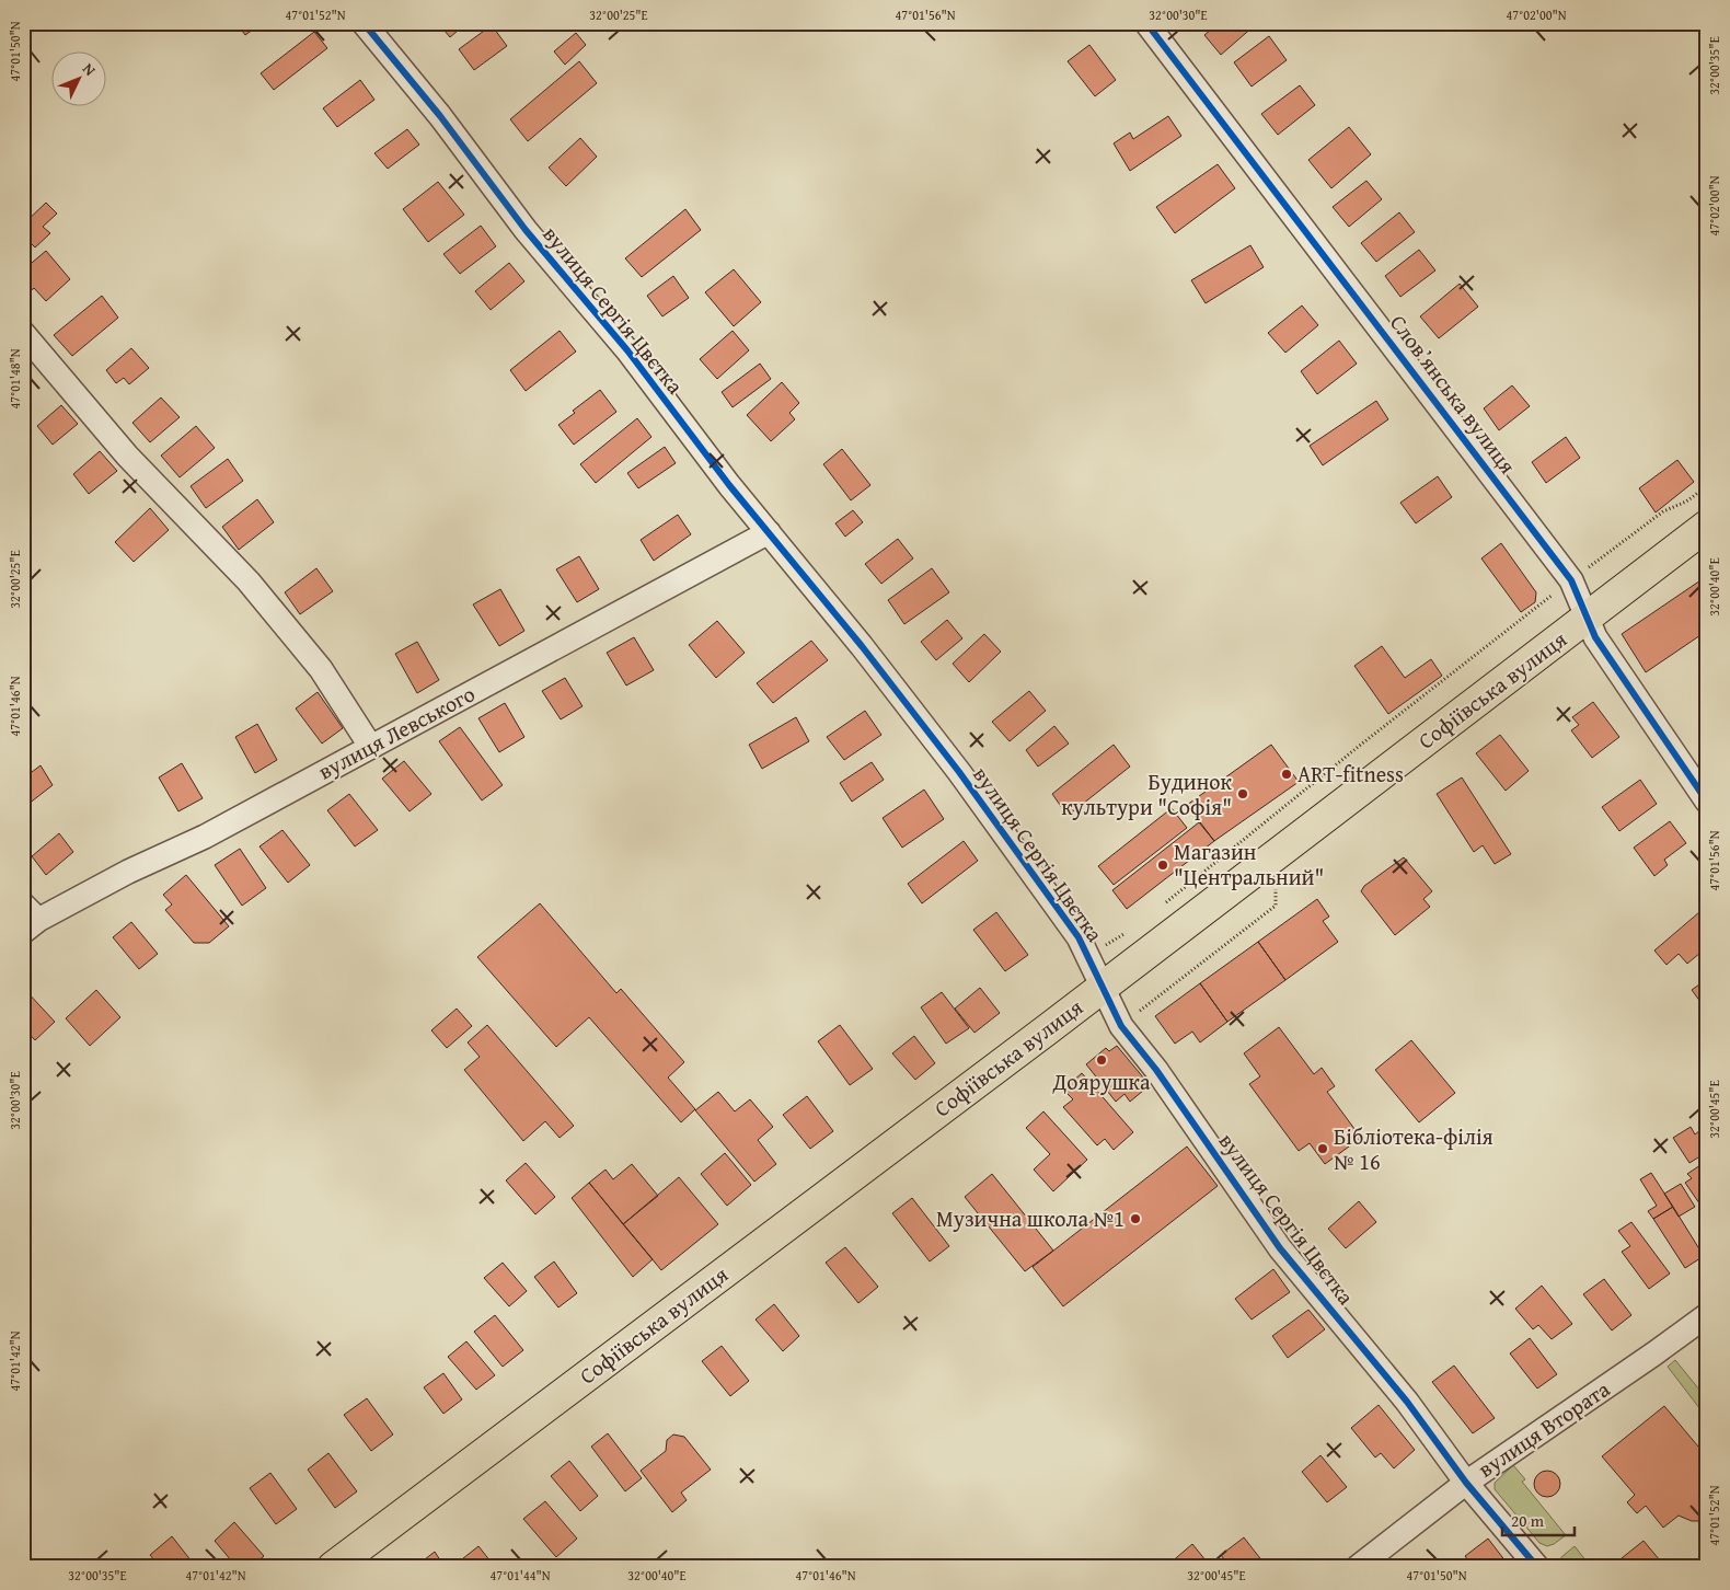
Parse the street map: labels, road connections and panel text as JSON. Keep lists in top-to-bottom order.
{
  "streets": {
    "main road": ["Софіївська вулиця"],
    "street": [
      "вулиця Сергія Цвєтка",
      "Словʼянська вулиця",
      "вулиця Левського",
      "вулиця Втората"
    ]
  },
  "crossings": [
    ["вулиця Сергія Цвєтка", "Софіївська вулиця"],
    ["вулиця Сергія Цвєтка", "вулиця Левського"],
    ["вулиця Сергія Цвєтка", "вулиця Втората"],
    ["Словʼянська вулиця", "Софіївська вулиця"]
  ],
  "places": [
    "ART-fitness",
    "Будинок культури \"Софія\"",
    "Магазин \"Центральний\"",
    "Доярушка",
    "Бібліотека-філія № 16",
    "Музична школа №1"
  ],
  "scale_bar": "20 m",
  "north": "top right",
  "coordinates": [
    "47°01'52\"N",
    "32°00'25\"E",
    "47°01'56\"N",
    "32°00'30\"E",
    "47°02'00\"N",
    "47°01'50\"N",
    "32°00'35\"E",
    "47°01'48\"N",
    "32°00'40\"E",
    "47°01'46\"N",
    "32°00'45\"E",
    "47°01'42\"N",
    "47°01'44\"N"
  ]
}
